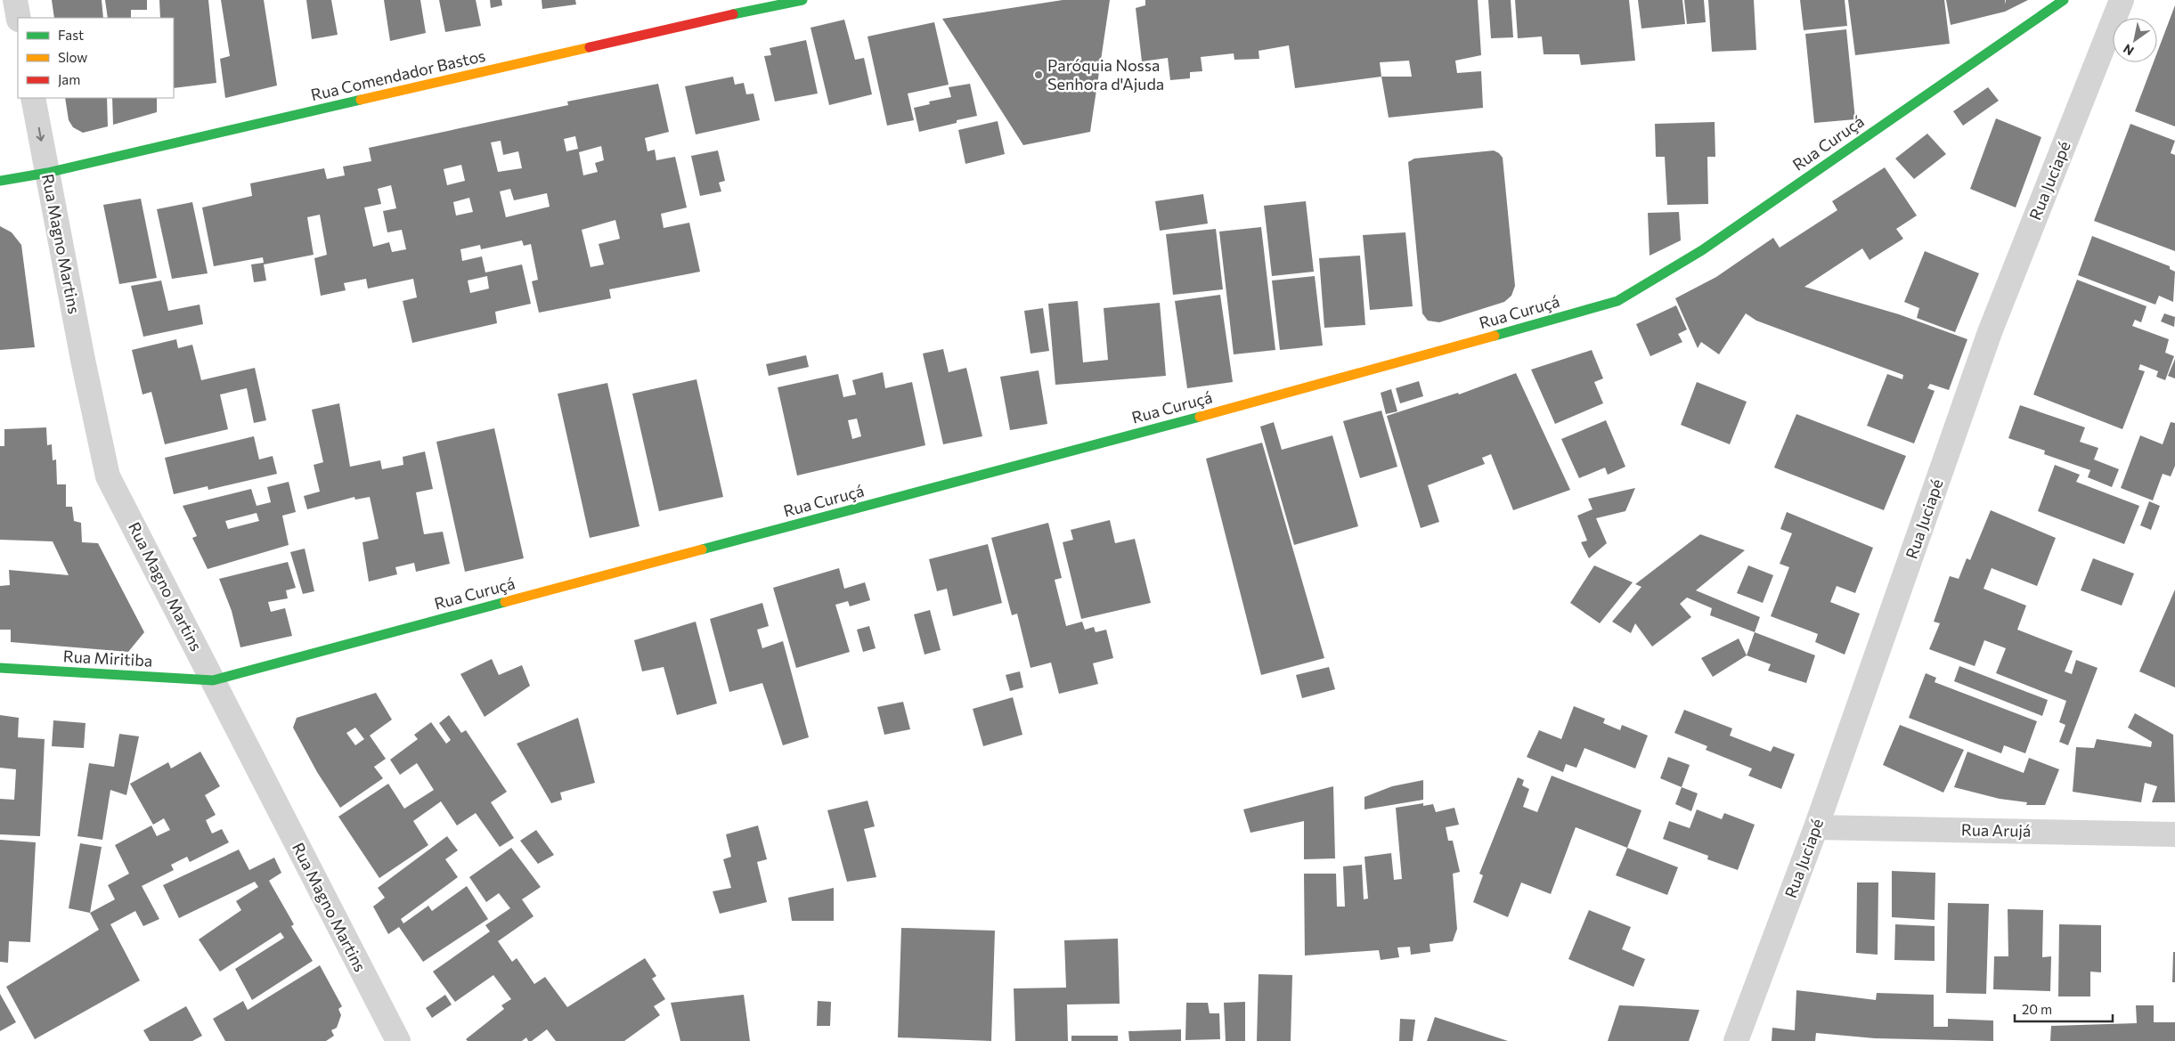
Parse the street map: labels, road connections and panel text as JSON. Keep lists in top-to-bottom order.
{
  "streets": {
    "street": [
      "Rua Comendador Bastos",
      "Rua Curuçá",
      "Rua Juciapé",
      "Rua Magno Martins",
      "Rua Miritiba",
      "Rua Arujá"
    ]
  },
  "crossings": [
    ["Rua Comendador Bastos", "Rua Magno Martins"],
    ["Rua Curuçá", "Rua Magno Martins"],
    ["Rua Curuçá", "Rua Miritiba"],
    ["Rua Juciapé", "Rua Arujá"],
    ["Rua Magno Martins", "Rua Miritiba"]
  ],
  "places": ["Paróquia Nossa Senhora d'Ajuda"],
  "legend": ["Fast", "Slow", "Jam"],
  "scale_bar": "20 m",
  "north": "bottom left"
}
